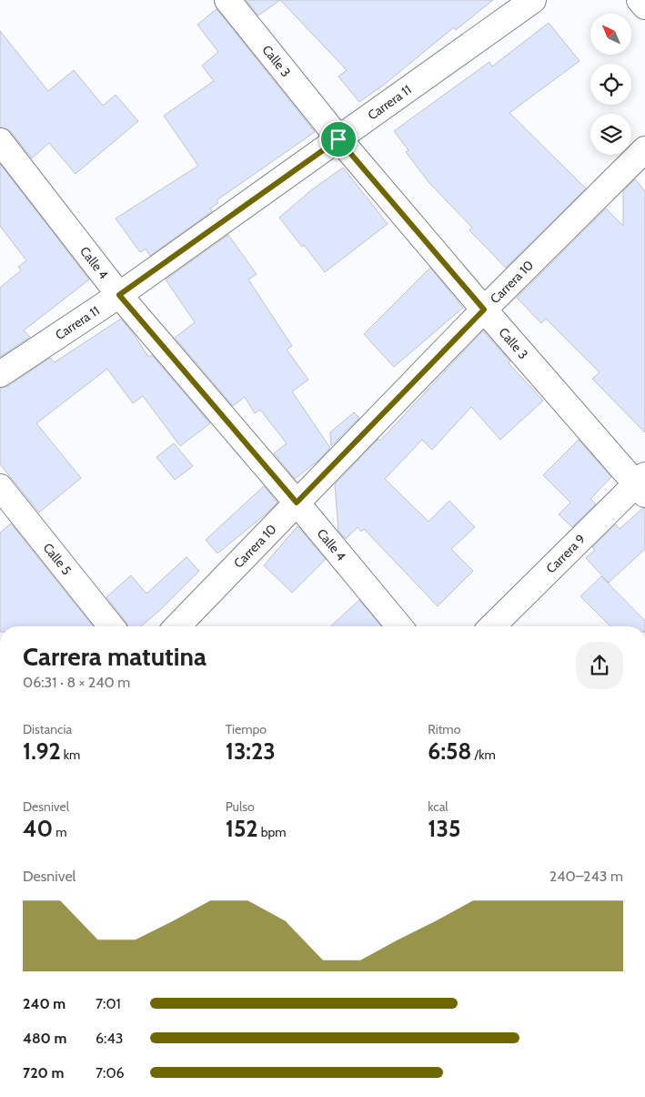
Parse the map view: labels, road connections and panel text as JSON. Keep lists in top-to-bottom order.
{
  "streets": {
    "street": [
      "Calle 3",
      "Carrera 11",
      "Calle 4",
      "Carrera 10",
      "Carrera 9",
      "Calle 5"
    ]
  },
  "crossings": [
    ["Calle 3", "Carrera 11"],
    ["Calle 3", "Carrera 10"],
    ["Calle 3", "Carrera 9"],
    ["Carrera 11", "Calle 4"],
    ["Calle 4", "Carrera 10"]
  ],
  "north": "top left",
  "page": {
    "heading": ["Carrera matutina", "06:31 · 8 × 240 m"],
    "stats": [
      ["Distancia", "1.92 km"],
      ["Tiempo", "13:23"],
      ["Ritmo", "6:58 /km"],
      ["Desnivel", "40 m"],
      ["Pulso", "152 bpm"],
      ["kcal", "135"]
    ],
    "chart": ["Desnivel", "240–243 m"],
    "list": [
      {
        "name": "240 m",
        "note": "7:01"
      },
      {
        "name": "480 m",
        "note": "6:43"
      },
      {
        "name": "720 m",
        "note": "7:06"
      }
    ]
  }
}
